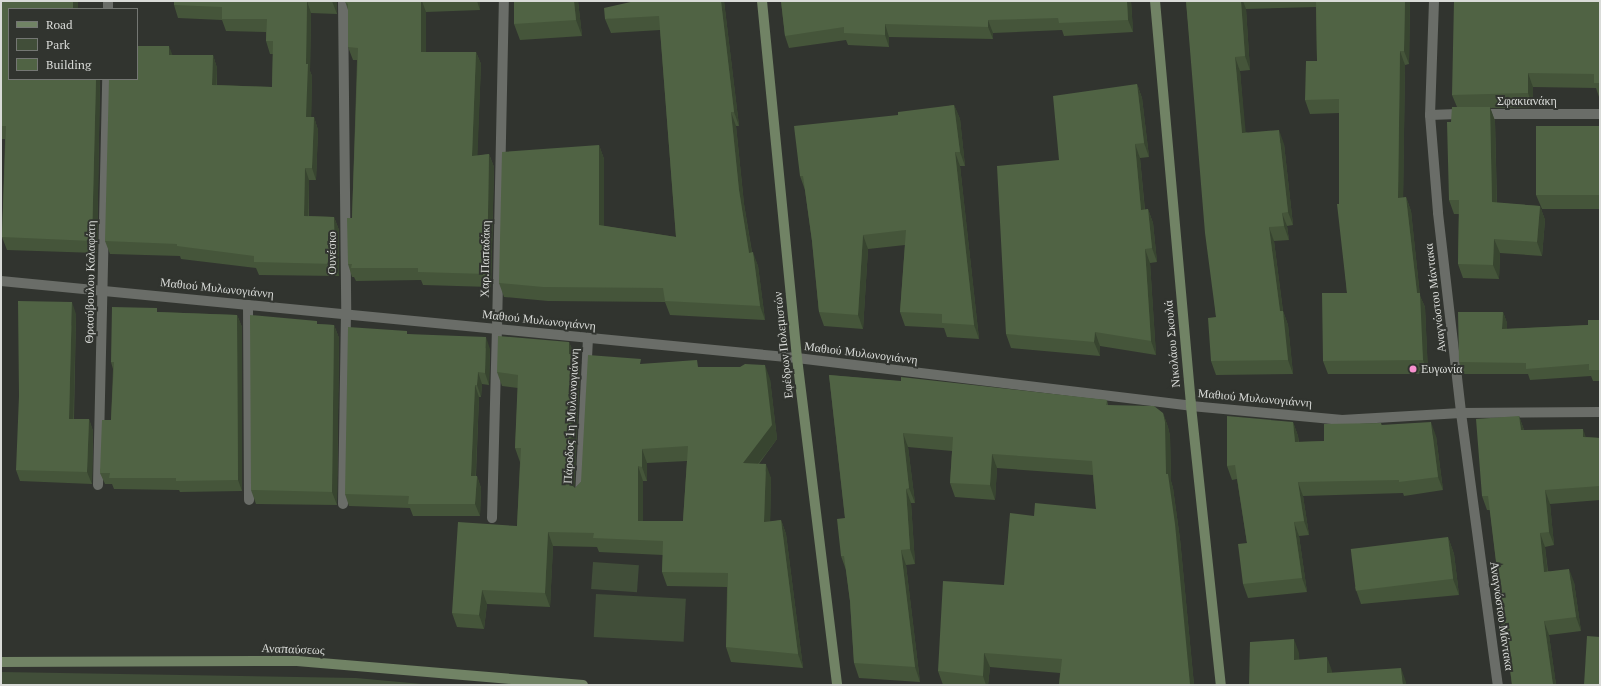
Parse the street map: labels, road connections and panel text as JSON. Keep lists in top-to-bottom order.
{
  "streets": {
    "street": [
      "Σφακιανάκη",
      "Ουνέσκο",
      "Χαρ.Παπαδάκη",
      "Θρασύβουλου Καλαφάτη",
      "Μαθιού Μυλωνογιάννη",
      "Αναγνώστου Μάντακα",
      "Νικολάου Σκουλά",
      "Εφέδρων Πολεμιστών",
      "Πάροδος 1η Μυλωνογιάννη",
      "Αναπαύσεως"
    ]
  },
  "crossings": [
    ["Σφακιανάκη", "Αναγνώστου Μάντακα"],
    ["Ουνέσκο", "Μαθιού Μυλωνογιάννη"],
    ["Χαρ.Παπαδάκη", "Μαθιού Μυλωνογιάννη"],
    ["Θρασύβουλου Καλαφάτη", "Μαθιού Μυλωνογιάννη"],
    ["Μαθιού Μυλωνογιάννη", "Αναγνώστου Μάντακα"],
    ["Μαθιού Μυλωνογιάννη", "Νικολάου Σκουλά"],
    ["Μαθιού Μυλωνογιάννη", "Εφέδρων Πολεμιστών"],
    ["Μαθιού Μυλωνογιάννη", "Πάροδος 1η Μυλωνογιάννη"]
  ],
  "places": ["Ευγωνία"],
  "legend": ["Road", "Park", "Building"]
}
